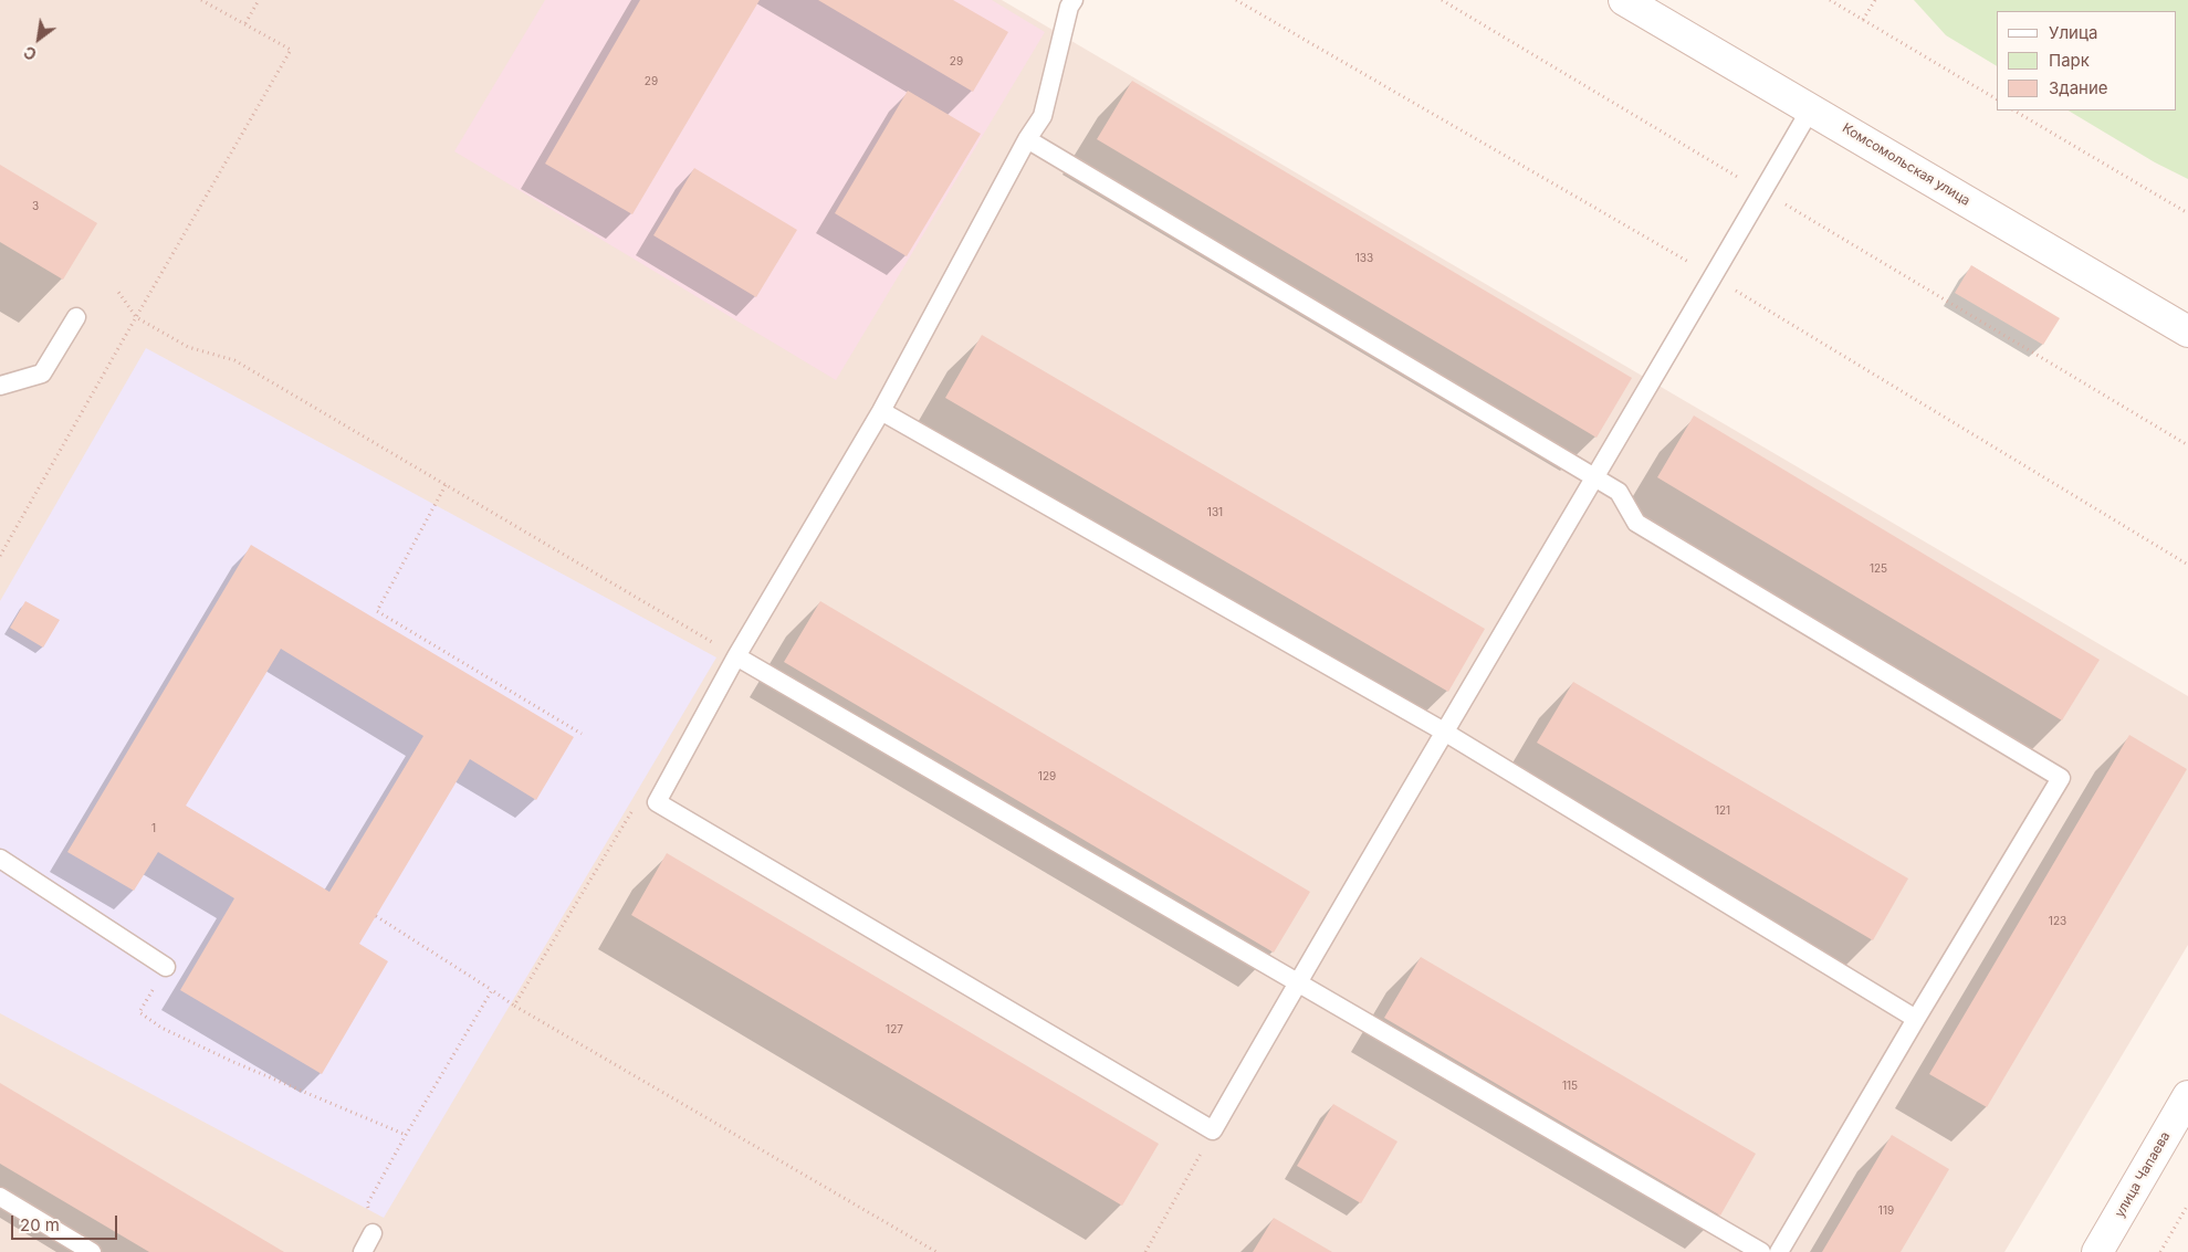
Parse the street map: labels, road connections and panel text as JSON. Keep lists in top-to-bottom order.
{
  "streets": {
    "main road": ["Комсомольская улица", "улица Чапаева"]
  },
  "house_numbers": [
    "29",
    "29",
    "3",
    "133",
    "131",
    "125",
    "129",
    "121",
    "1",
    "123",
    "127",
    "115",
    "119"
  ],
  "legend": ["Улица", "Парк", "Здание"],
  "scale_bar": "20 m",
  "north": "bottom left"
}
